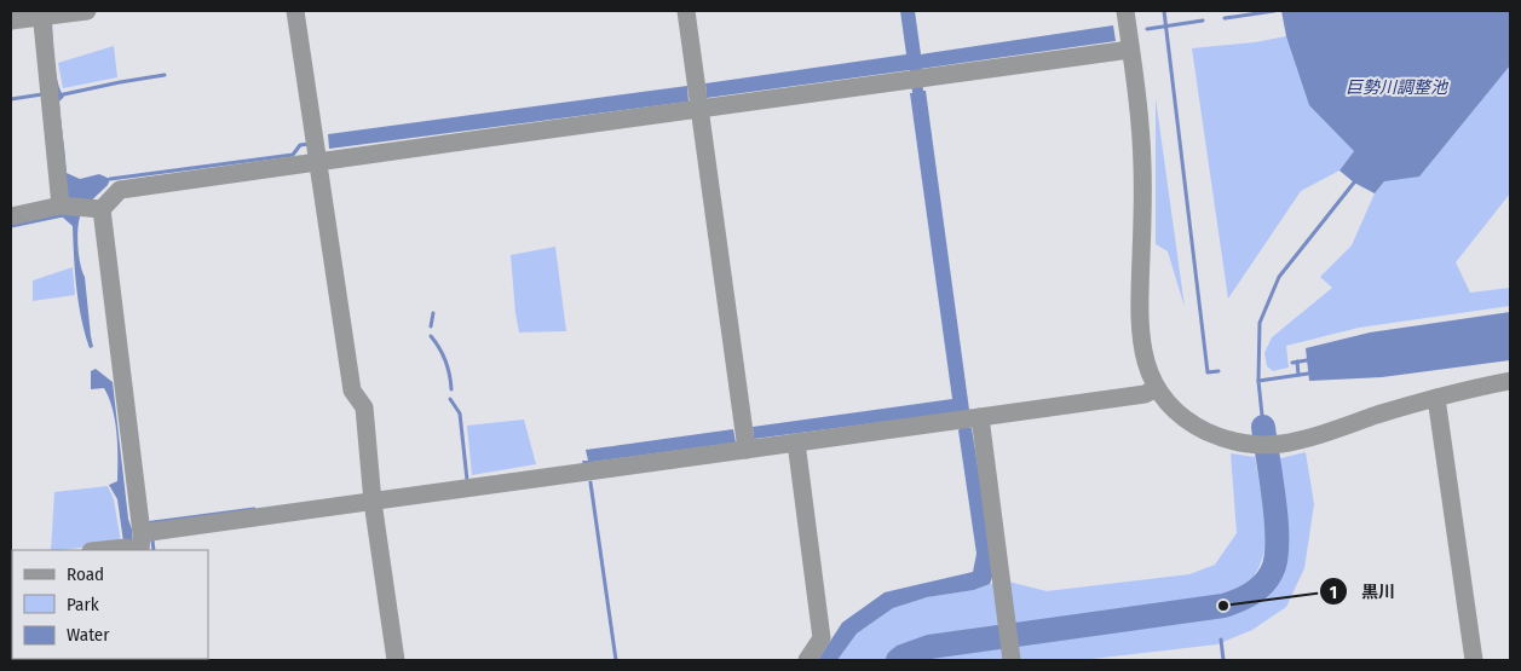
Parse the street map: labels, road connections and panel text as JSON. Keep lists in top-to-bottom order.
{
  "water": ["巨勢川調整池"],
  "places": ["黒川"],
  "legend": ["Road", "Park", "Water"]
}
